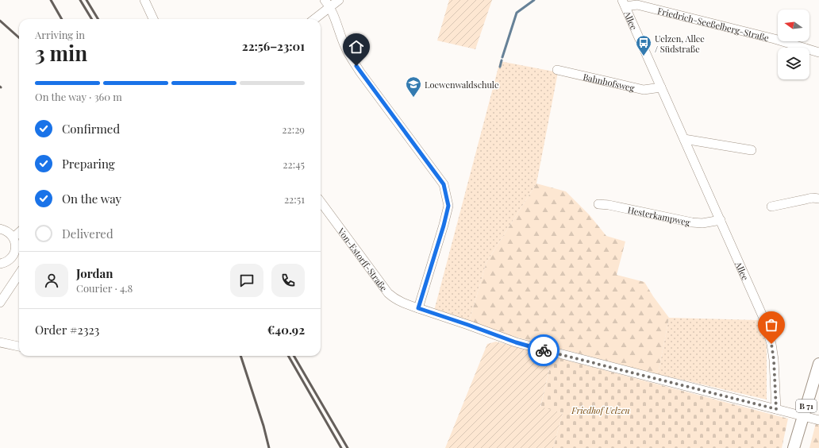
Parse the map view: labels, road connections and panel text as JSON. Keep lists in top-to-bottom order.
{
  "streets": {
    "main road": ["B 71"],
    "street": [
      "Allee",
      "Friedrich-Seeßelberg-Straße",
      "Bahnhofsweg",
      "Hesterkampweg",
      "Von-Estorff-Straße"
    ]
  },
  "crossings": [
    ["Allee", "Friedrich-Seeßelberg-Straße"],
    ["Allee", "Bahnhofsweg"],
    ["Allee", "Hesterkampweg"],
    ["Allee", "Von-Estorff-Straße"],
    ["Von-Estorff-Straße", "B 71"]
  ],
  "parks": ["Friedhof Uelzen"],
  "places": {
    "bus stop": ["Uelzen, Allee / Südstraße"],
    "school or university": ["Loewenwaldschule"]
  },
  "north": "left",
  "page": {
    "heading": ["3 min", "Arriving in", "22:56–23:01"],
    "panel": [
      "Jordan",
      "Courier · 4.8",
      "Order #2323",
      "€40.92"
    ],
    "bar": "On the way · 360 m",
    "list": [
      ["Confirmed", "22:29"],
      ["Preparing", "22:45"],
      ["On the way", "22:51"],
      "Delivered"
    ]
  }
}
